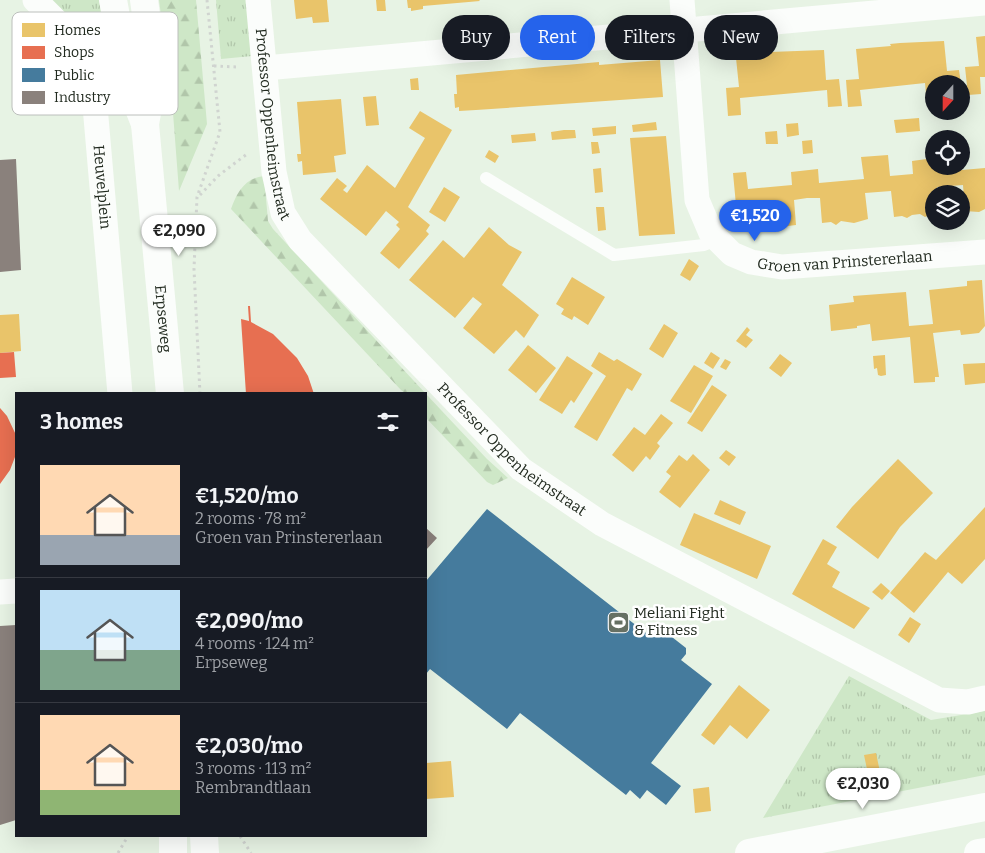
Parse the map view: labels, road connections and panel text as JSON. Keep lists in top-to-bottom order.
{
  "streets": {
    "main road": ["Erpseweg"],
    "street": ["Professor Oppenheimstraat", "Heuvelplein", "Groen van Prinstererlaan"]
  },
  "places": {
    "sports": ["Meliani Fight & Fitness"]
  },
  "legend": [
    "Homes",
    "Shops",
    "Public",
    "Industry"
  ],
  "north": "bottom",
  "page": {
    "chip": [
      "Buy",
      "Rent",
      "Filters",
      "New"
    ],
    "price": ["€1,520", "€2,090", "€2,030"],
    "heading": "3 homes",
    "list": [
      {
        "name": "€1,520/mo",
        "note": "2 rooms · 78 m² · Groen van Prinstererlaan"
      },
      {
        "name": "€2,090/mo",
        "note": "4 rooms · 124 m² · Erpseweg"
      },
      {
        "name": "€2,030/mo",
        "note": "3 rooms · 113 m² · Rembrandtlaan"
      }
    ]
  }
}
